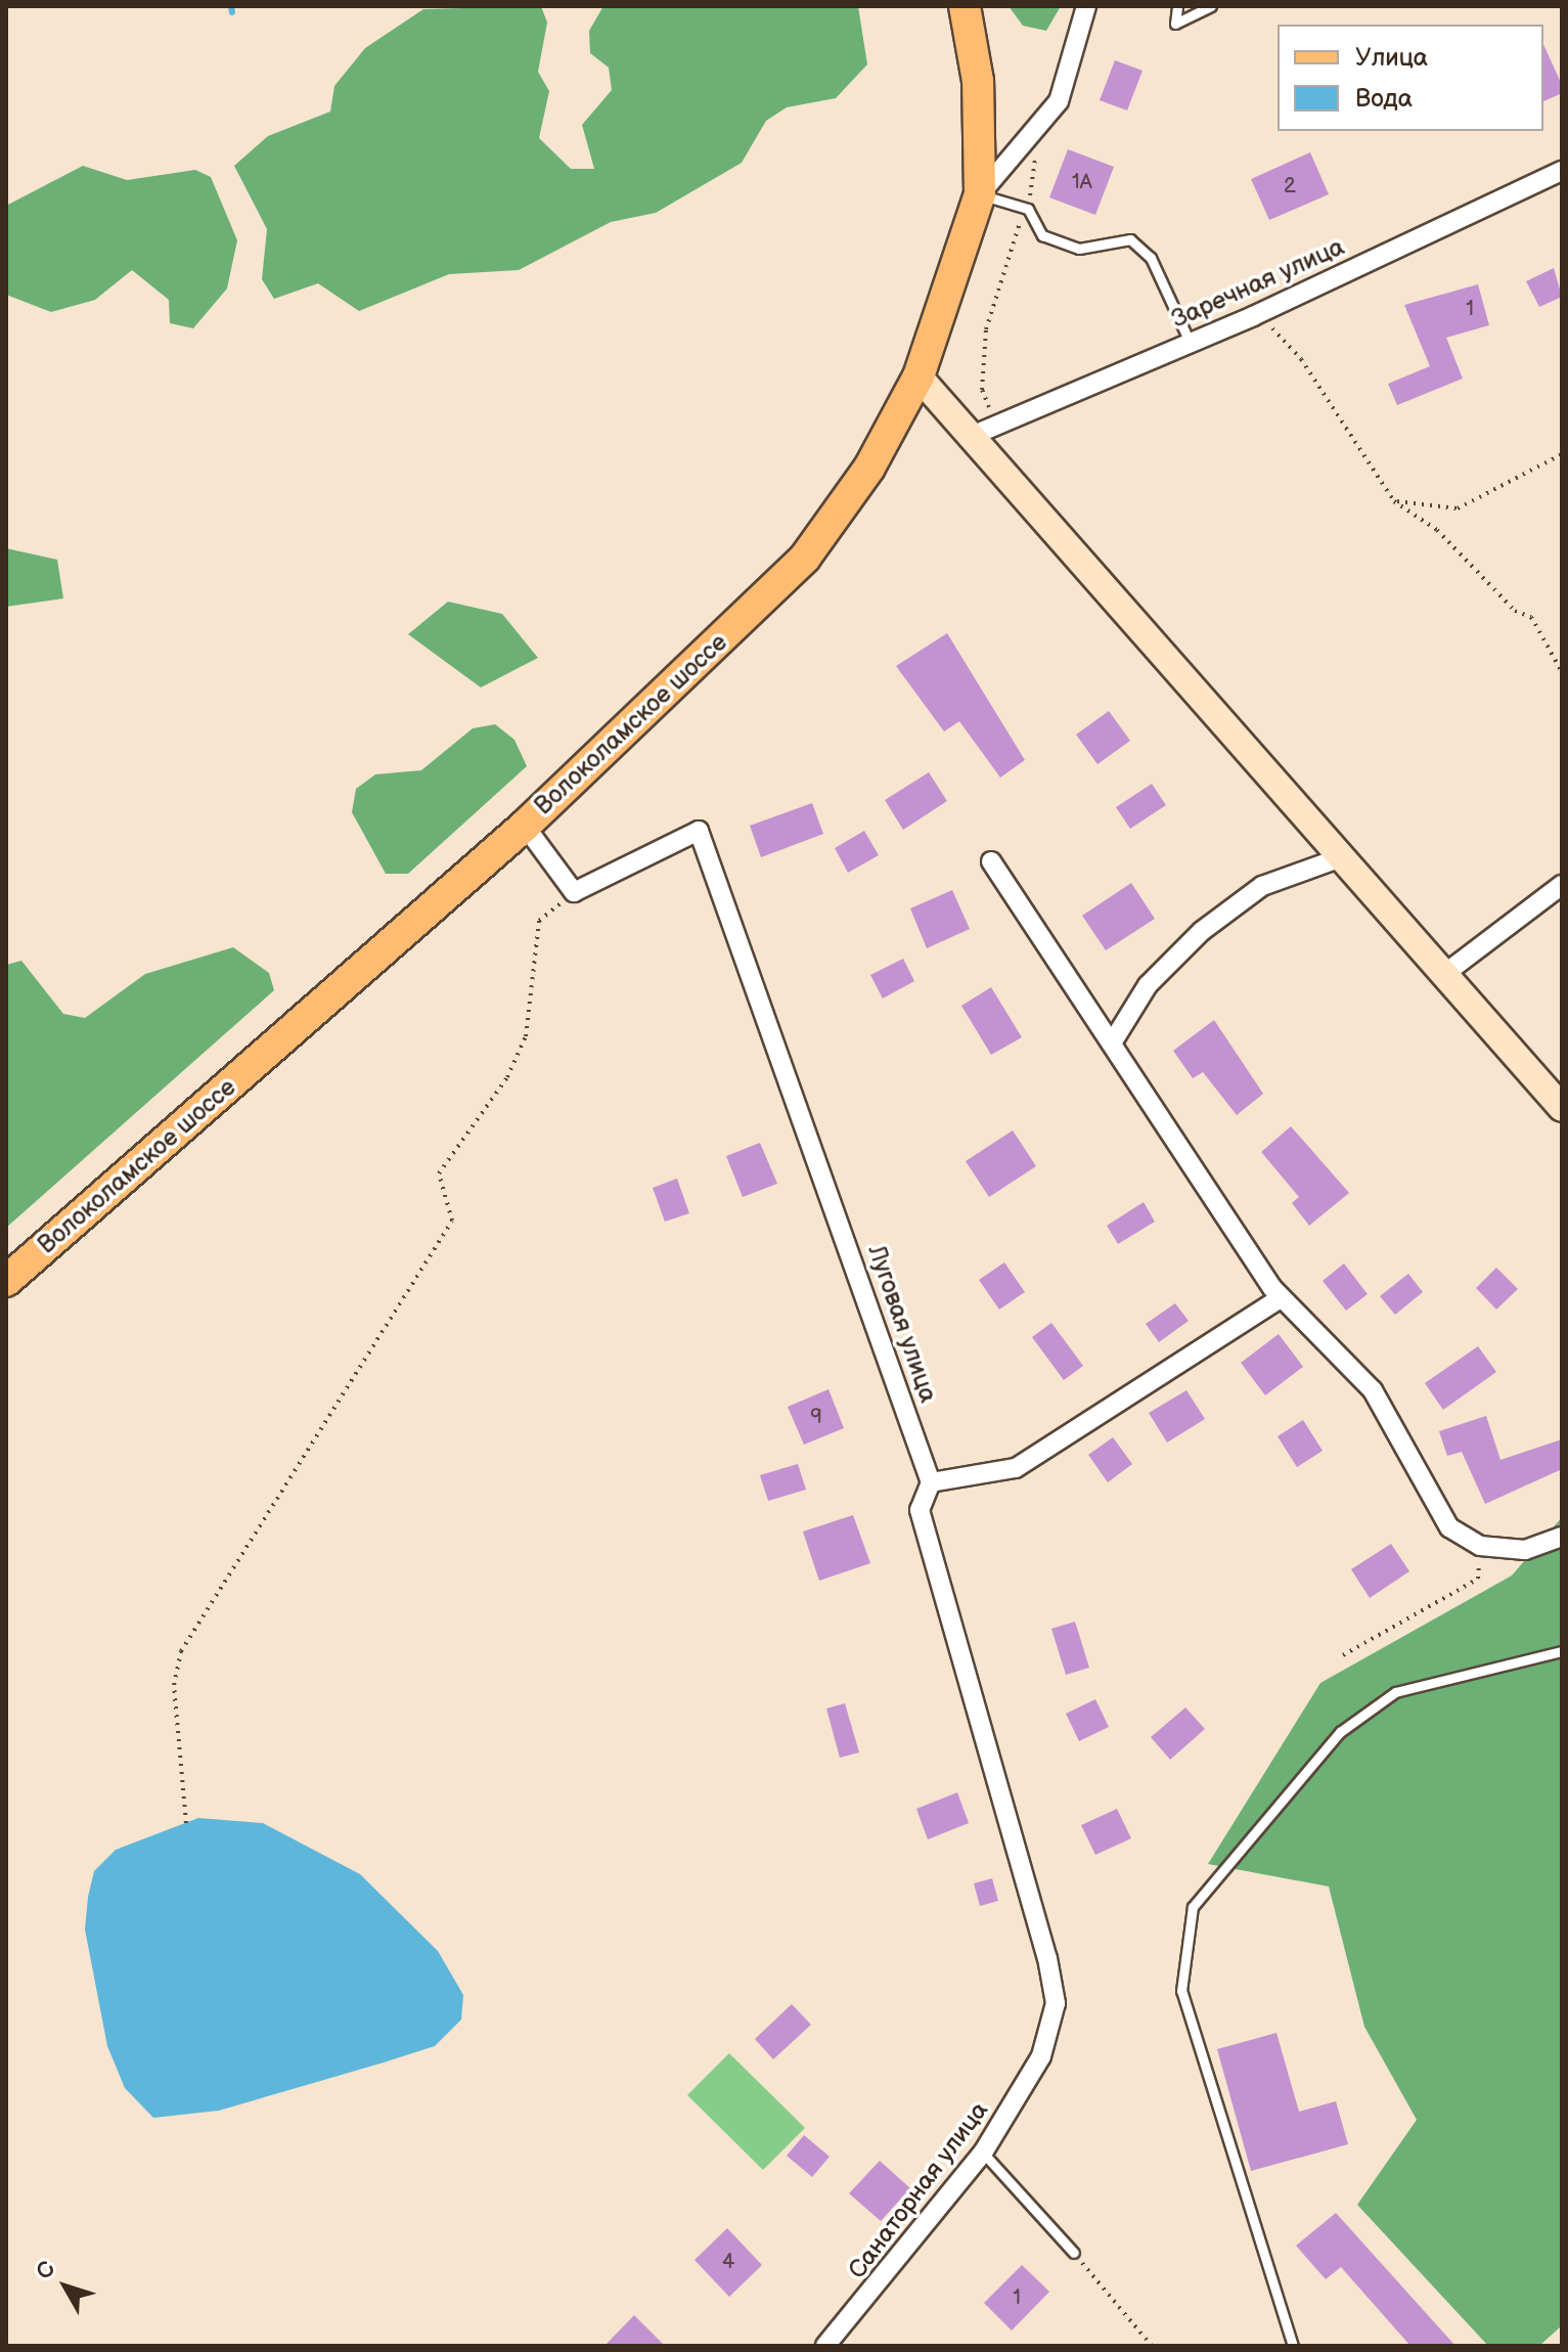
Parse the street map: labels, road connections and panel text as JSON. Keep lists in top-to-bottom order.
{
  "streets": {
    "main road": ["Волоколамское шоссе"],
    "street": ["Заречная улица", "Луговая улица", "Санаторная улица"]
  },
  "crossings": [
    ["Луговая улица", "Санаторная улица"]
  ],
  "house_numbers": [
    "1А",
    "2",
    "1",
    "9",
    "4",
    "1"
  ],
  "legend": ["Улица", "Вода"],
  "north": "top left"
}
